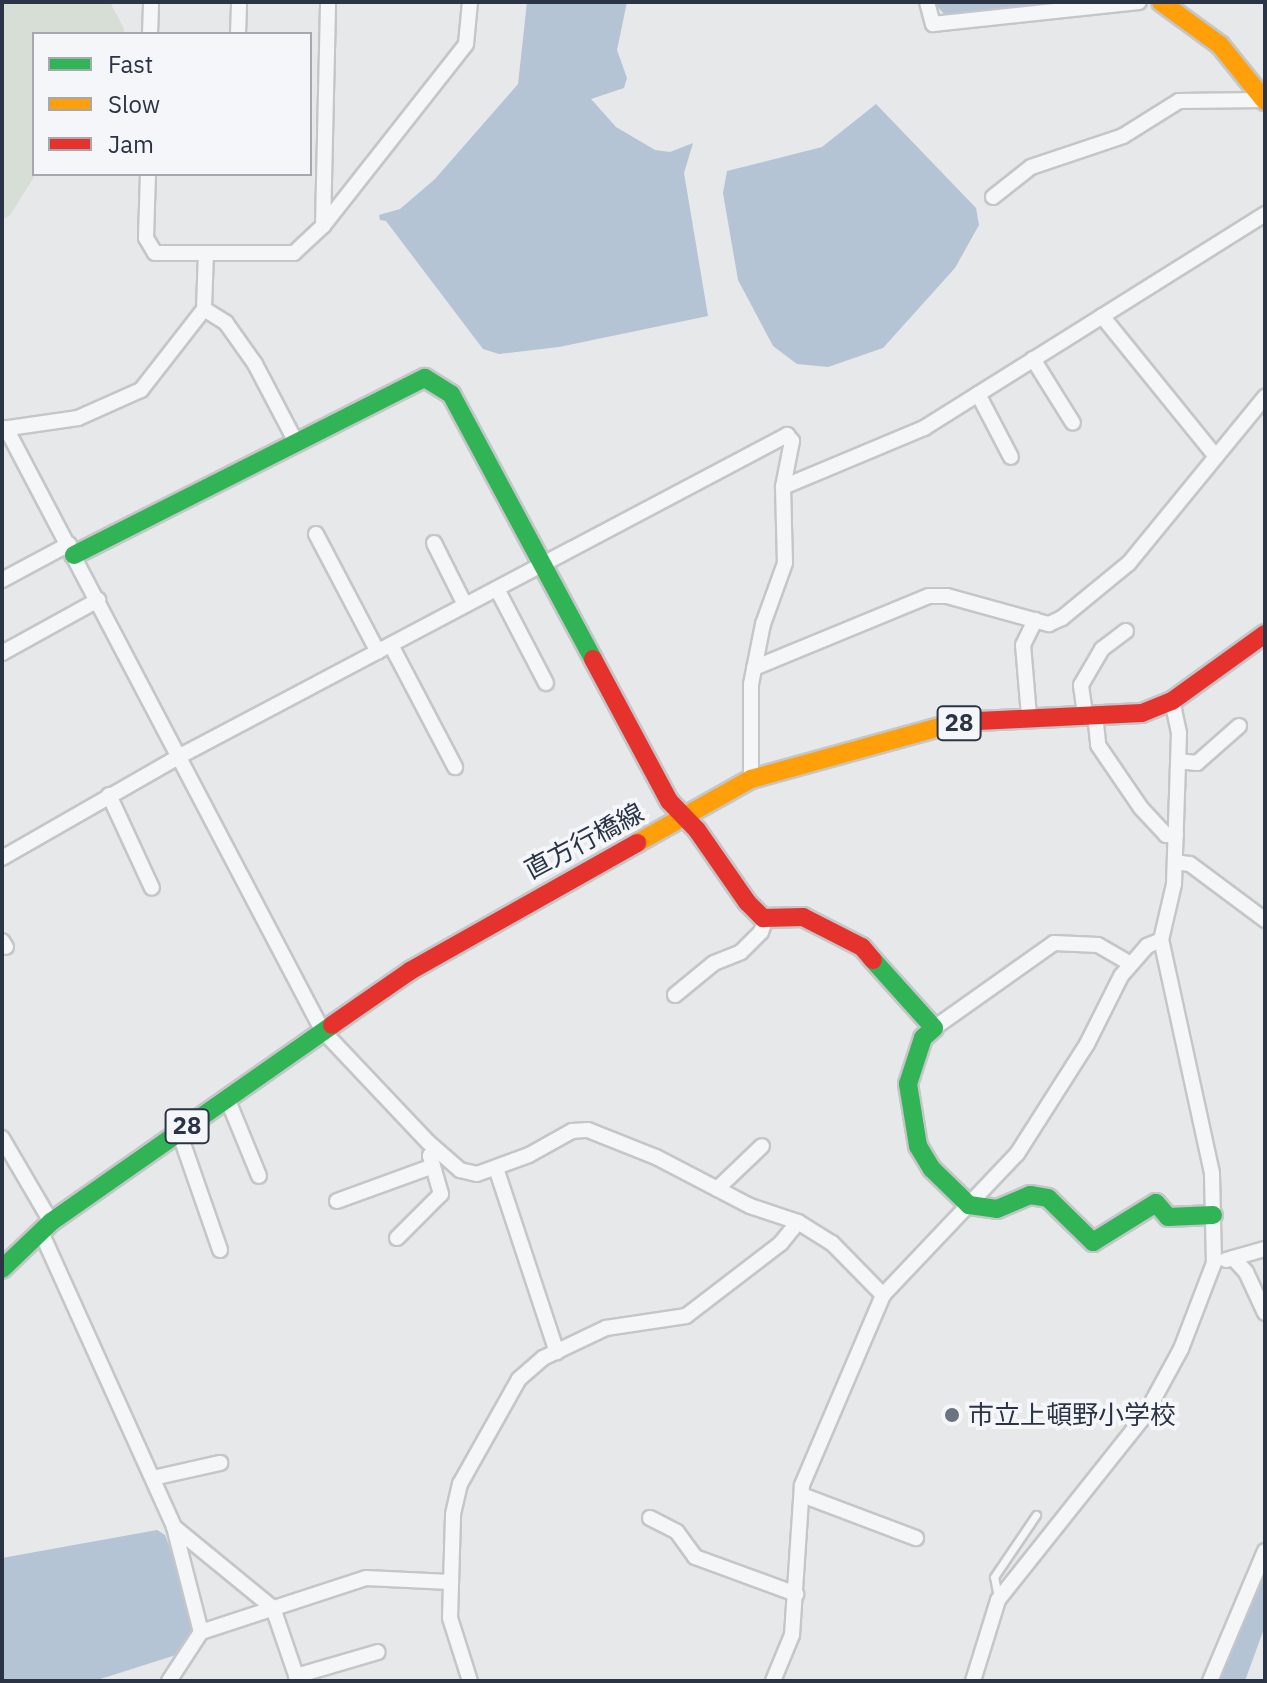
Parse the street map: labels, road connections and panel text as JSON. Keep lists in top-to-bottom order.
{
  "streets": {
    "street": ["28", "直方行橋線"]
  },
  "places": ["市立上頓野小学校"],
  "legend": ["Fast", "Slow", "Jam"]
}
